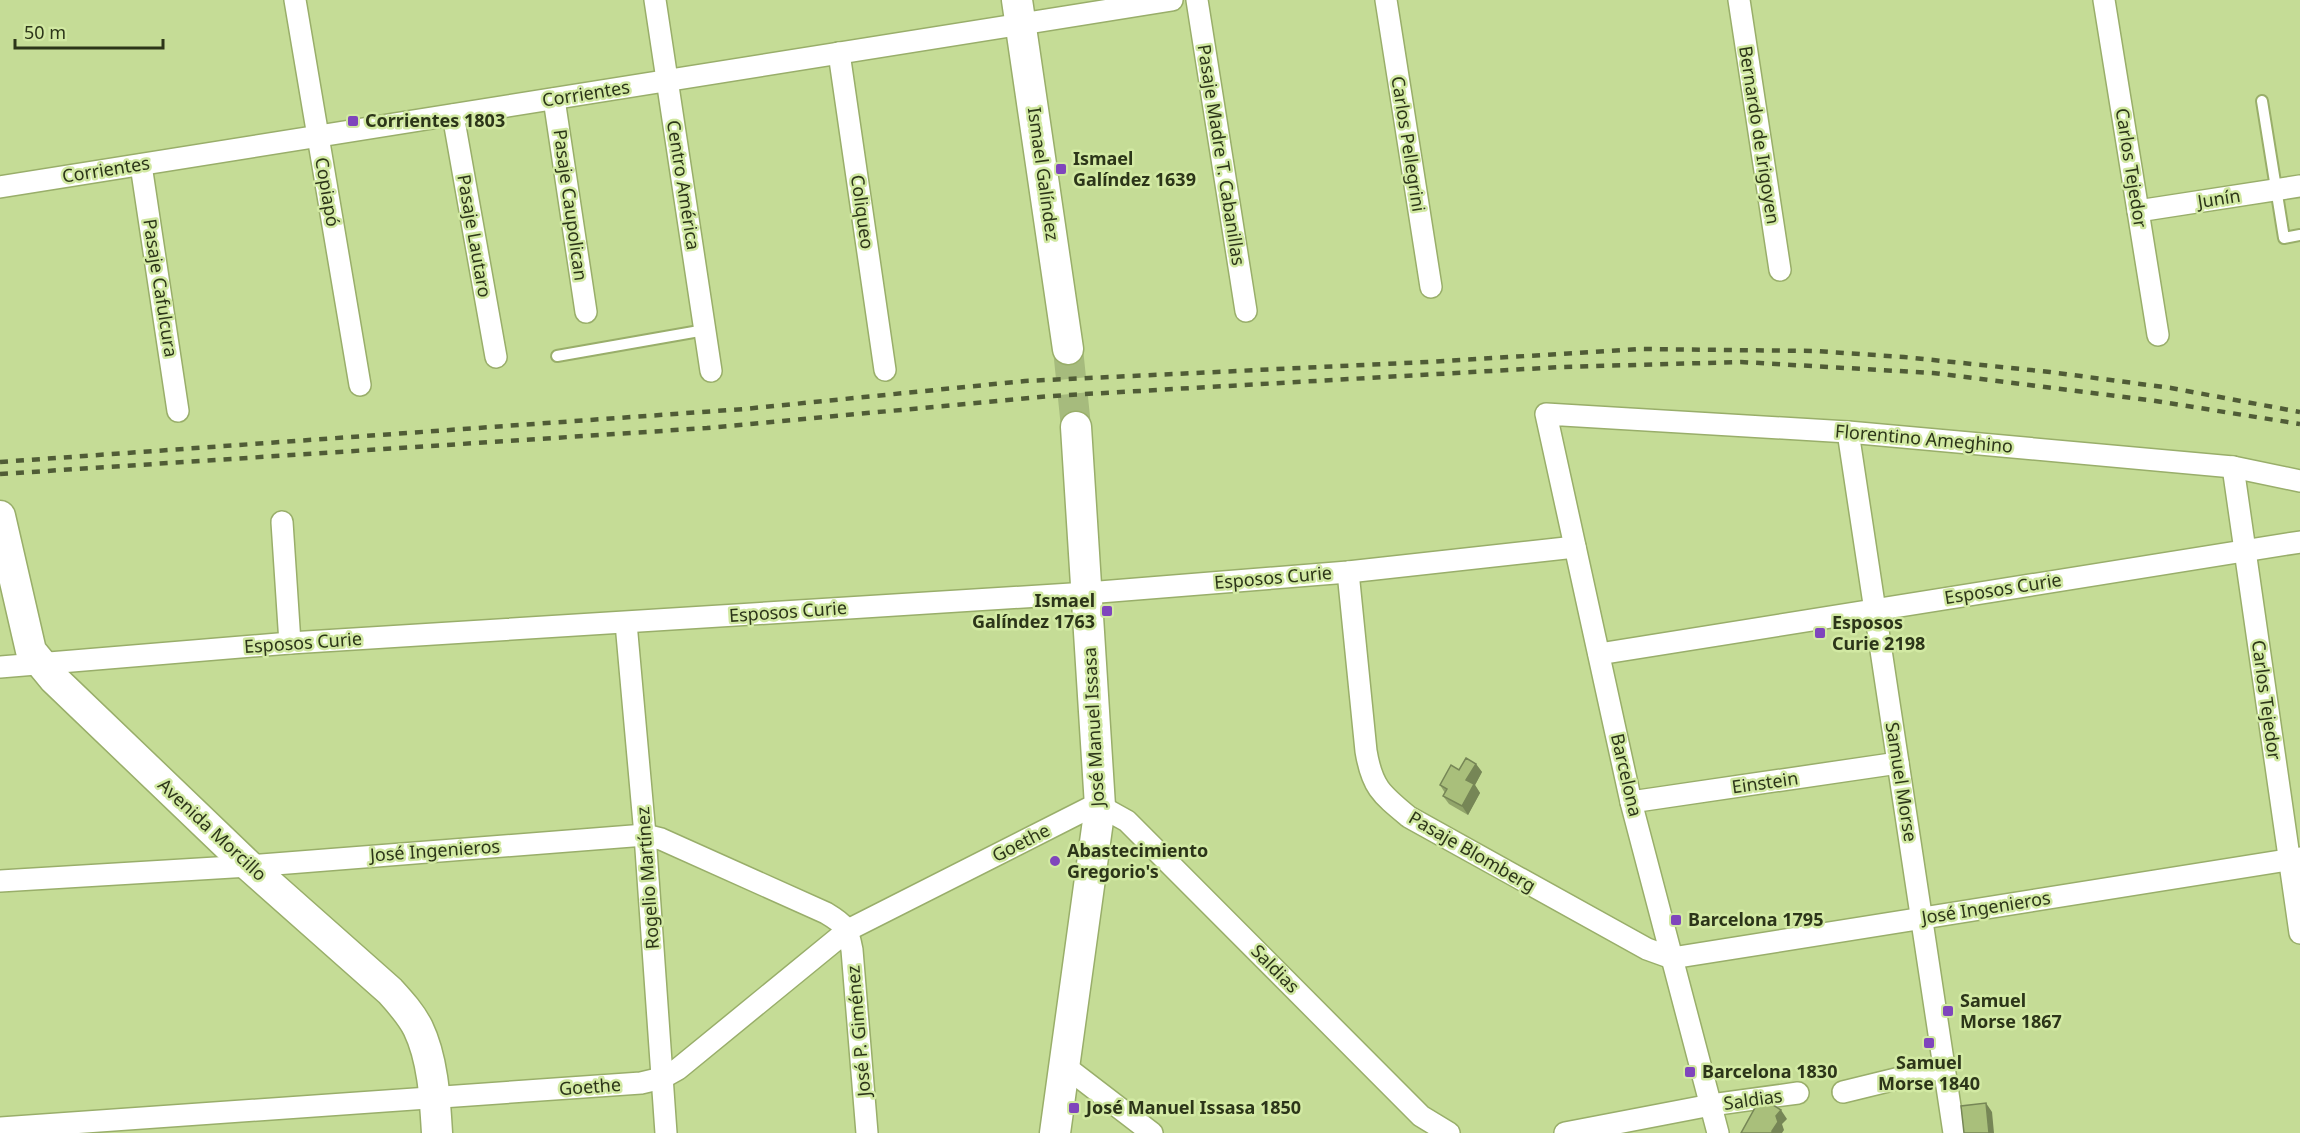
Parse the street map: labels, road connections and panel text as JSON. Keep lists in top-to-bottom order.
{
  "streets": {
    "main road": ["Ismael Galíndez", "José Manuel Issasa", "Avenida Morcillo"],
    "street": [
      "Corrientes",
      "Bernardo de Irigoyen",
      "Carlos Pellegrini",
      "Pasaje Madre T. Cabanillas",
      "Carlos Tejedor",
      "Centro América",
      "Copiapó",
      "Junín",
      "Pasaje Caupolican",
      "Coliqueo",
      "Pasaje Lautaro",
      "Pasaje Cafulcura",
      "Florentino Ameghino",
      "Esposos Curie",
      "Barcelona",
      "Samuel Morse",
      "Einstein",
      "Goethe",
      "José Ingenieros",
      "Pasaje Blomberg",
      "Rogelio Martínez",
      "Saldias",
      "José P. Giménez"
    ]
  },
  "crossings": [
    ["Corrientes", "Ismael Galíndez"],
    ["Corrientes", "Centro América"],
    ["Corrientes", "Copiapó"],
    ["Corrientes", "Pasaje Caupolican"],
    ["Corrientes", "Coliqueo"],
    ["Corrientes", "Pasaje Lautaro"],
    ["Corrientes", "Pasaje Cafulcura"],
    ["Carlos Tejedor", "Junín"],
    ["Carlos Tejedor", "Florentino Ameghino"],
    ["Carlos Tejedor", "Esposos Curie"],
    ["Carlos Tejedor", "José Ingenieros"],
    ["Florentino Ameghino", "Barcelona"],
    ["Florentino Ameghino", "Samuel Morse"],
    ["Esposos Curie", "José Manuel Issasa"],
    ["Esposos Curie", "Barcelona"],
    ["Esposos Curie", "Samuel Morse"],
    ["Esposos Curie", "Avenida Morcillo"],
    ["Esposos Curie", "Pasaje Blomberg"],
    ["Esposos Curie", "Rogelio Martínez"],
    ["José Manuel Issasa", "Goethe"],
    ["José Manuel Issasa", "Saldias"],
    ["Barcelona", "Einstein"],
    ["Barcelona", "José Ingenieros"],
    ["Barcelona", "Pasaje Blomberg"],
    ["Barcelona", "Saldias"],
    ["Samuel Morse", "Einstein"],
    ["Samuel Morse", "José Ingenieros"],
    ["Avenida Morcillo", "Goethe"],
    ["Avenida Morcillo", "José Ingenieros"],
    ["Goethe", "José Ingenieros"],
    ["Goethe", "Rogelio Martínez"],
    ["Goethe", "Saldias"],
    ["Goethe", "José P. Giménez"],
    ["José Ingenieros", "Pasaje Blomberg"],
    ["José Ingenieros", "Rogelio Martínez"],
    ["José Ingenieros", "José P. Giménez"]
  ],
  "places": {
    "transit": [
      "Corrientes 1803",
      "Ismael Galíndez 1639",
      "Ismael Galíndez 1763",
      "Esposos Curie 2198",
      "Barcelona 1795",
      "Samuel Morse 1867",
      "Samuel Morse 1840",
      "Barcelona 1830",
      "José Manuel Issasa 1850"
    ],
    "other": ["Abastecimiento Gregorio's"]
  },
  "scale_bar": "50 m"
}
